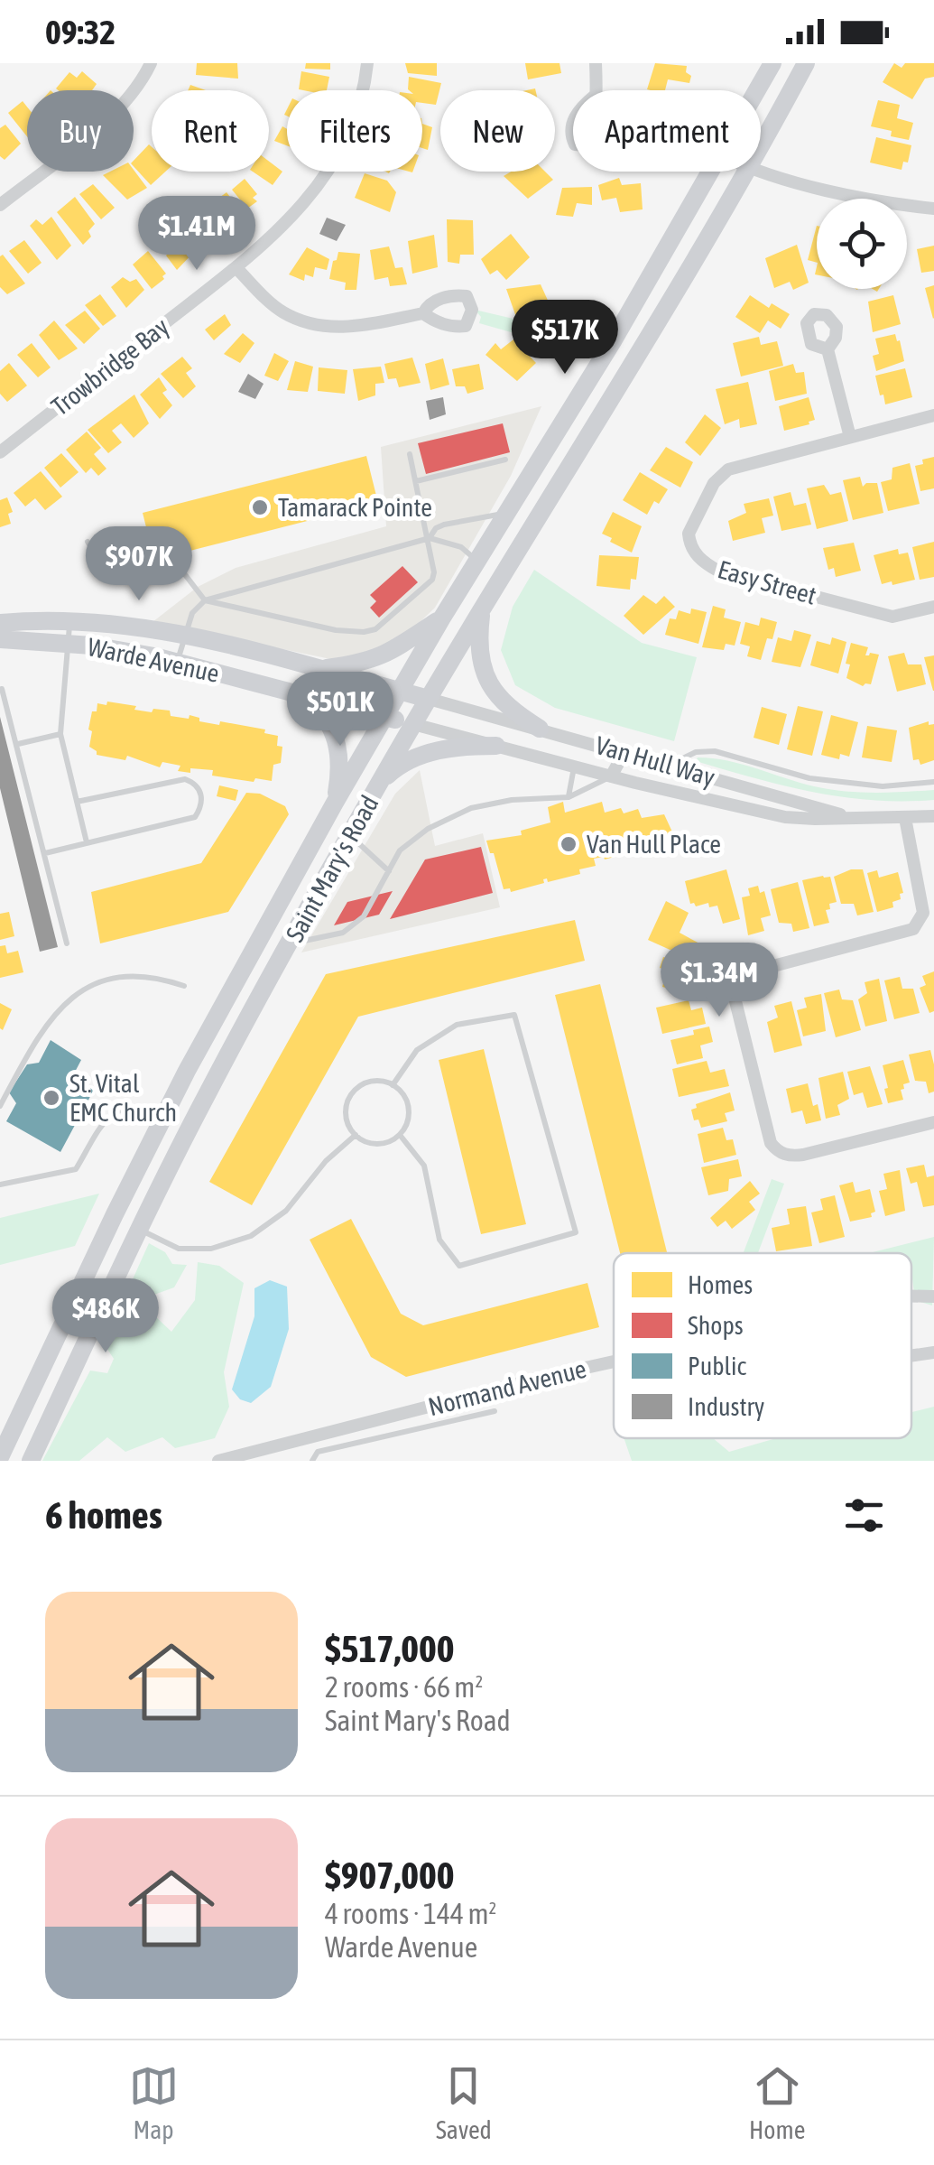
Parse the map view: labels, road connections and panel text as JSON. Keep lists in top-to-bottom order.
{
  "streets": {
    "main road": ["Warde Avenue", "Saint Mary's Road"],
    "street": [
      "Trowbridge Bay",
      "Easy Street",
      "Van Hull Way",
      "Normand Avenue"
    ]
  },
  "crossings": [
    ["Warde Avenue", "Van Hull Way"],
    ["Warde Avenue", "Saint Mary's Road"]
  ],
  "places": ["Tamarack Pointe", "Van Hull Place", "St. Vital EMC Church"],
  "legend": [
    "Homes",
    "Shops",
    "Public",
    "Industry"
  ],
  "page": {
    "status": "09:32",
    "chip": [
      "Buy",
      "Rent",
      "Filters",
      "New",
      "Apartment"
    ],
    "price": [
      "$1.41M",
      "$517K",
      "$907K",
      "$501K",
      "$1.34M",
      "$486K"
    ],
    "heading": "6 homes",
    "list": [
      {
        "name": "$517,000",
        "note": "2 rooms · 66 m² · Saint Mary's Road"
      },
      {
        "name": "$907,000",
        "note": "4 rooms · 144 m² · Warde Avenue"
      }
    ],
    "tabs": ["Map", "Saved", "Home"]
  }
}
